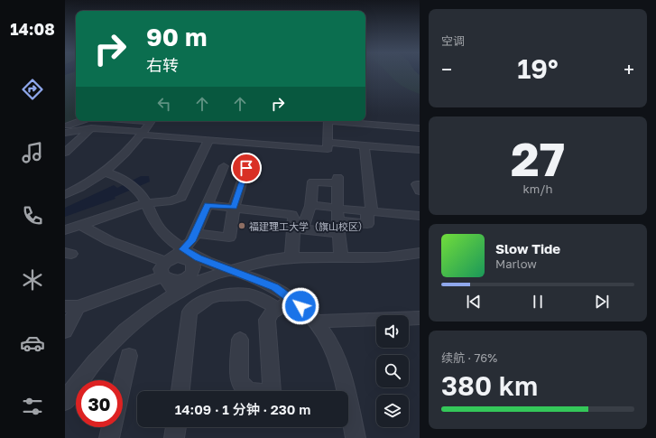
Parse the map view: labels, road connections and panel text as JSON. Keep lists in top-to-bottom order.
{
  "places": ["福建理工大学（旗山校区）"],
  "page": {
    "tabs": "14:08",
    "tile": [
      "空调",
      ["27", "km/h"],
      ["续航 · 76%", "380 km"]
    ],
    "turn": ["90 m", "右转"],
    "heat": ["−", "19°", "+"],
    "song": ["Slow Tide", "Marlow"],
    "limit": "30",
    "trip": "14:09 · 1 分钟 · 230 m"
  }
}
